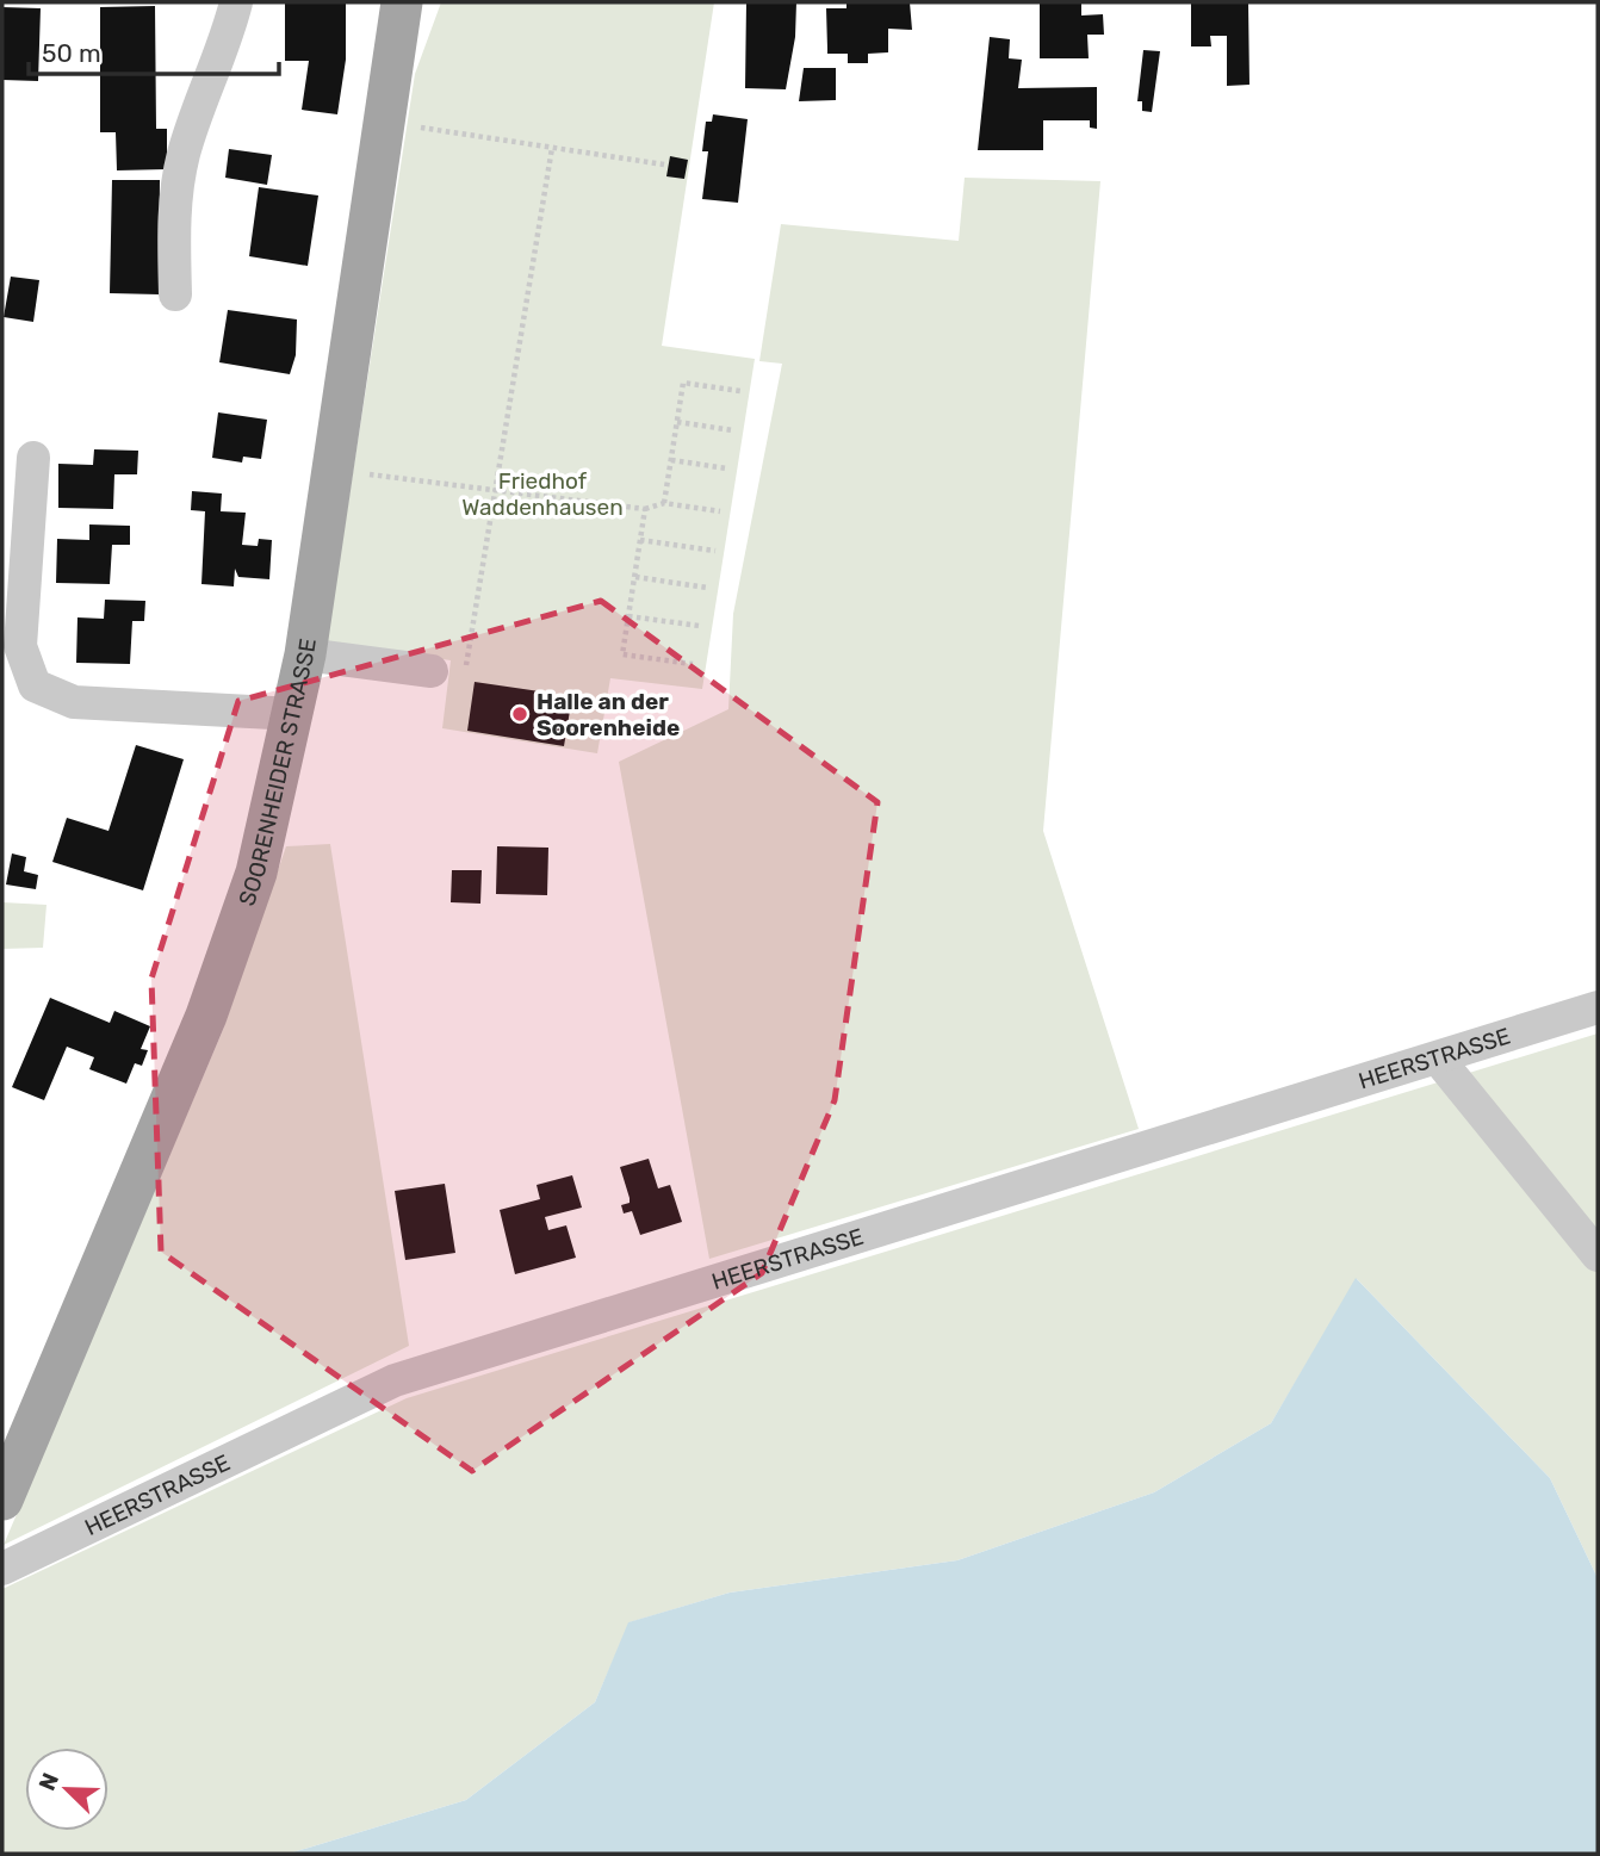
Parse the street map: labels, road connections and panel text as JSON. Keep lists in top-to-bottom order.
{
  "streets": {
    "main road": ["SOORENHEIDER STRASSE"],
    "street": ["HEERSTRASSE"]
  },
  "parks": ["Friedhof Waddenhausen"],
  "places": ["Halle an der Soorenheide"],
  "scale_bar": "50 m",
  "north": "top left"
}
